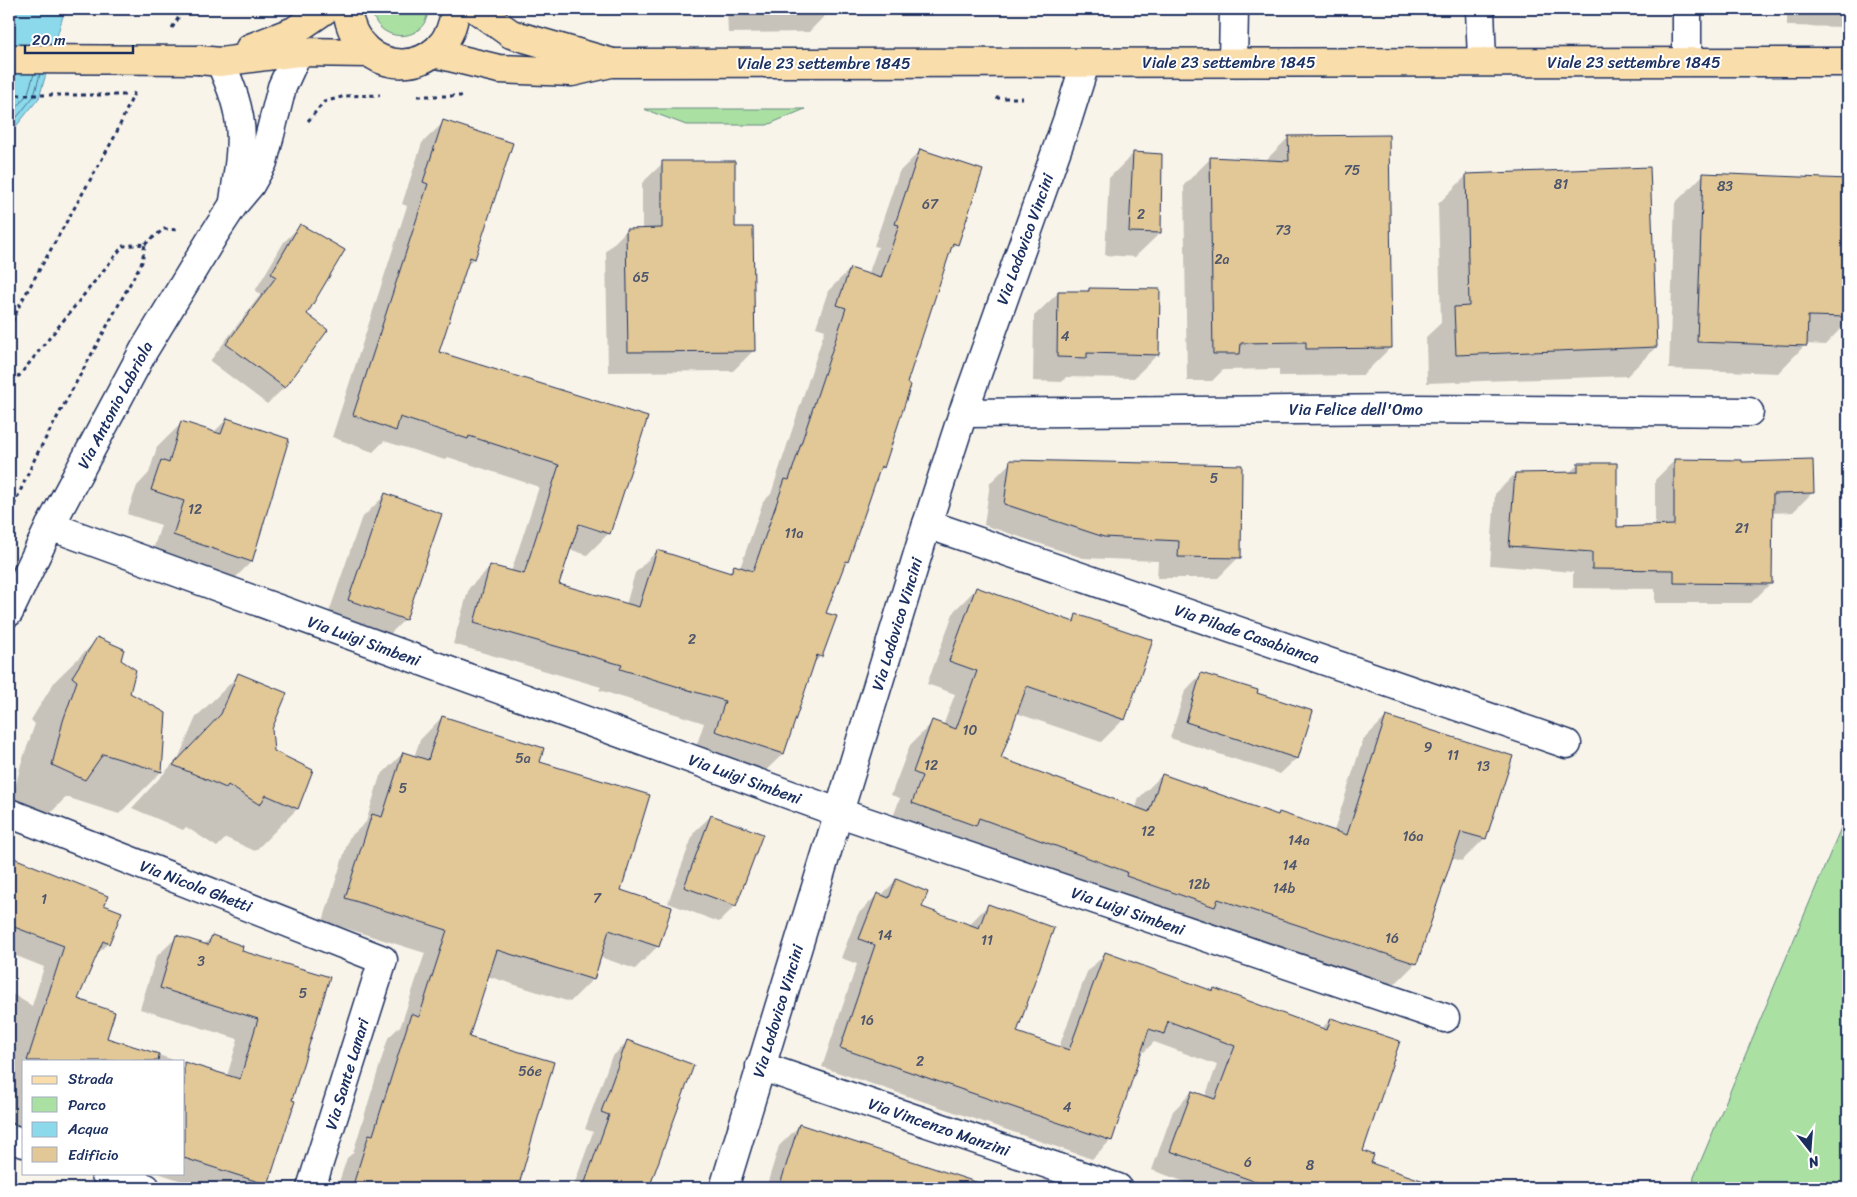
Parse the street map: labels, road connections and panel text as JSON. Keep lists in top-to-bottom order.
{
  "streets": {
    "main road": ["Viale 23 settembre 1845"],
    "street": [
      "Via Lodovico Vincini",
      "Via Antonio Labriola",
      "Via Felice dell'Omo",
      "Via Pilade Casabianca",
      "Via Luigi Simbeni",
      "Via Nicola Ghetti",
      "Via Sante Lanari",
      "Via Vincenzo Manzini"
    ]
  },
  "crossings": [
    ["Viale 23 settembre 1845", "Via Lodovico Vincini"],
    ["Via Lodovico Vincini", "Via Felice dell'Omo"],
    ["Via Lodovico Vincini", "Via Pilade Casabianca"],
    ["Via Lodovico Vincini", "Via Luigi Simbeni"],
    ["Via Lodovico Vincini", "Via Vincenzo Manzini"],
    ["Via Antonio Labriola", "Via Luigi Simbeni"],
    ["Via Nicola Ghetti", "Via Sante Lanari"]
  ],
  "house_numbers": [
    "75",
    "81",
    "83",
    "67",
    "2",
    "73",
    "2a",
    "65",
    "4",
    "5",
    "12",
    "21",
    "11a",
    "2",
    "10",
    "9",
    "11",
    "5a",
    "12",
    "13",
    "5",
    "12",
    "16a",
    "14a",
    "14",
    "12b",
    "14b",
    "7",
    "1",
    "14",
    "16",
    "11",
    "3",
    "5",
    "16",
    "2",
    "56e",
    "4",
    "6",
    "8"
  ],
  "legend": [
    "Strada",
    "Parco",
    "Acqua",
    "Edificio"
  ],
  "scale_bar": "20 m",
  "north": "bottom"
}
